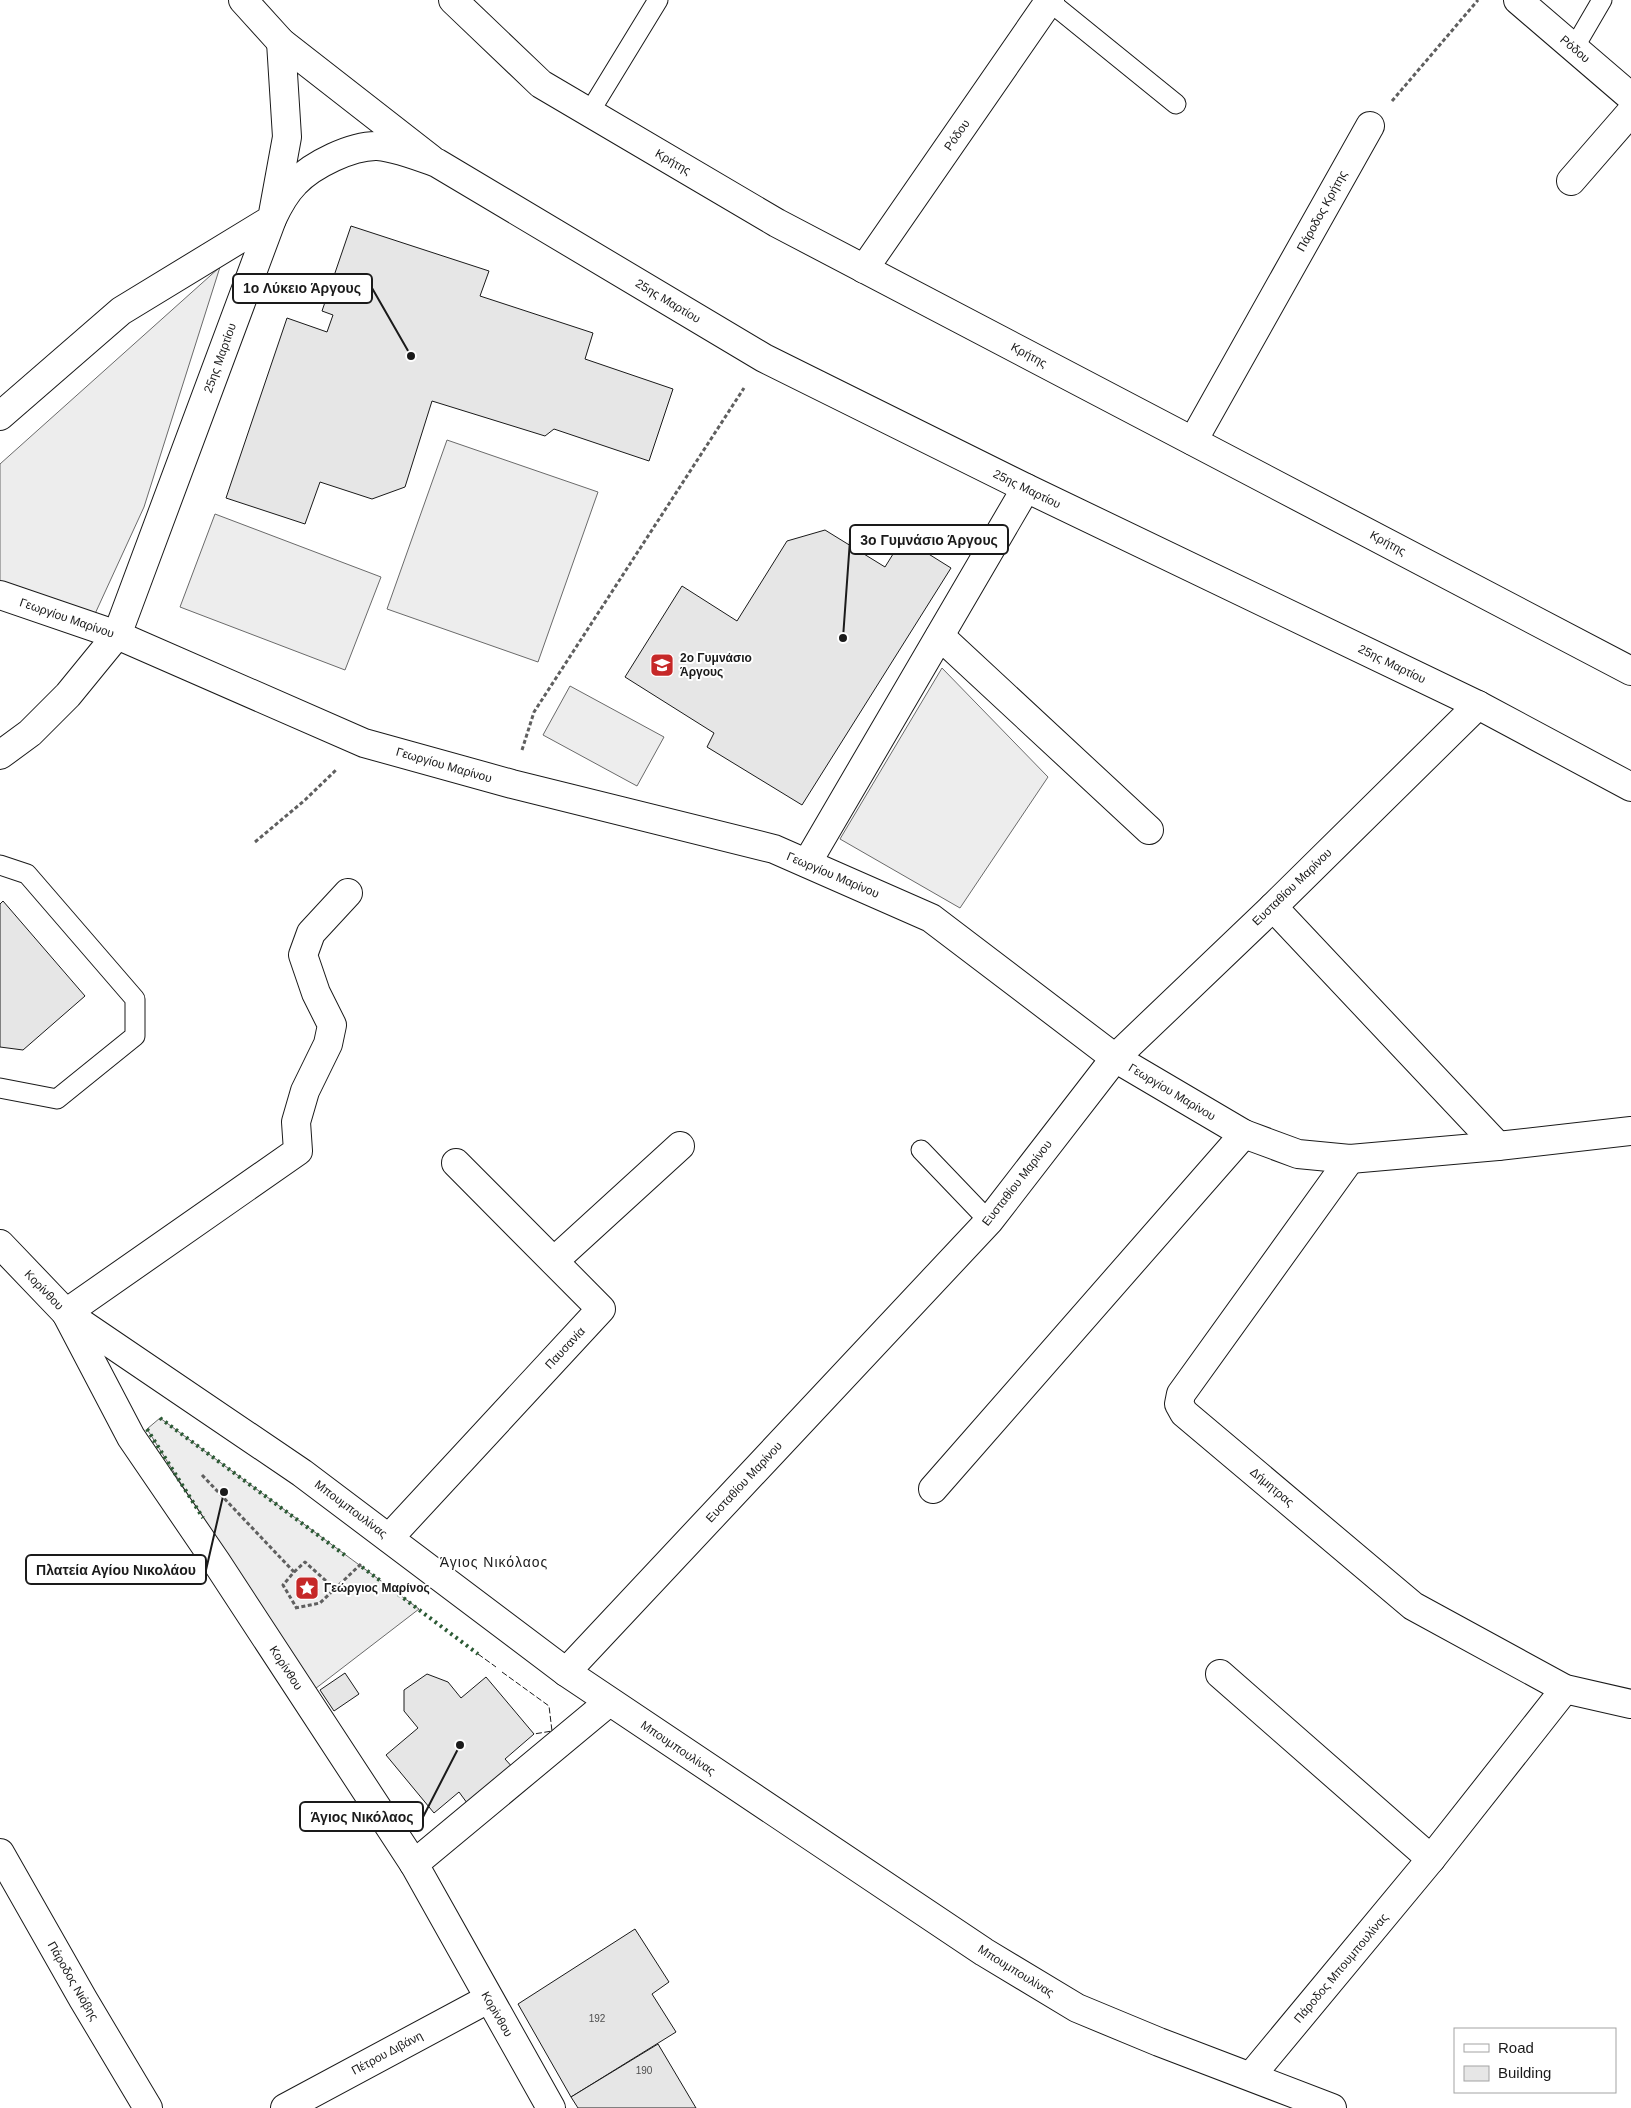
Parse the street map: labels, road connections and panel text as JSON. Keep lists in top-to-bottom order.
{
  "streets": {
    "street": [
      "Ρόδου",
      "Κρήτης",
      "Πάροδος Κρήτης",
      "25ης Μαρτίου",
      "Γεωργίου Μαρίνου",
      "Ευσταθίου Μαρίνου",
      "Κορίνθου",
      "Παυσανία",
      "Δήμητρας",
      "Μπουμπουλίνας",
      "Πάροδος Μπουμπουλίνας",
      "Πάροδος Νιόβης",
      "Πέτρου Διβάνη"
    ]
  },
  "crossings": [
    ["Ρόδου", "Κρήτης"],
    ["Κρήτης", "Πάροδος Κρήτης"],
    ["25ης Μαρτίου", "Γεωργίου Μαρίνου"],
    ["25ης Μαρτίου", "Ευσταθίου Μαρίνου"],
    ["Γεωργίου Μαρίνου", "Ευσταθίου Μαρίνου"],
    ["Γεωργίου Μαρίνου", "Δήμητρας"],
    ["Ευσταθίου Μαρίνου", "Μπουμπουλίνας"],
    ["Κορίνθου", "Μπουμπουλίνας"],
    ["Κορίνθου", "Πέτρου Διβάνη"],
    ["Παυσανία", "Μπουμπουλίνας"],
    ["Δήμητρας", "Πάροδος Μπουμπουλίνας"],
    ["Μπουμπουλίνας", "Πάροδος Μπουμπουλίνας"]
  ],
  "districts": ["Άγιος Νικόλαος"],
  "places": {
    "other": [
      "1ο Λύκειο Άργους",
      "3ο Γυμνάσιο Άργους",
      "Πλατεία Αγίου Νικολάου",
      "Άγιος Νικόλαος"
    ],
    "school or university": ["2ο Γυμνάσιο Άργους"],
    "place": ["Γεώργιος Μαρίνος"]
  },
  "house_numbers": ["192", "190"],
  "legend": ["Road", "Building"]
}
